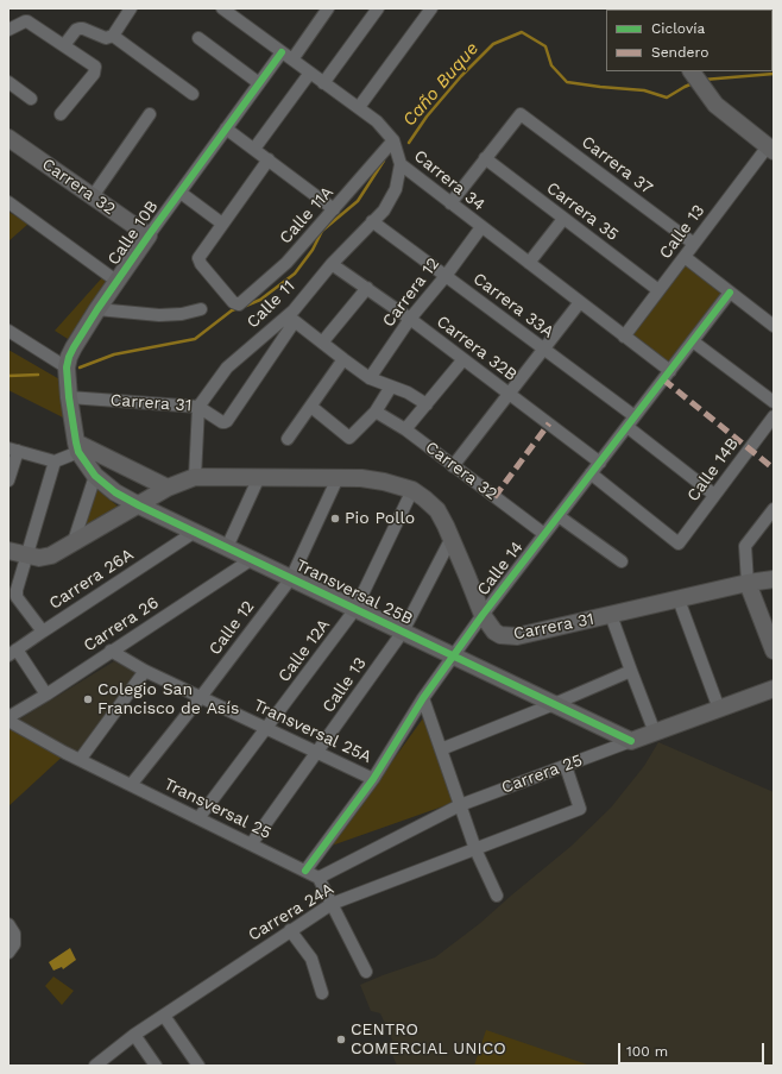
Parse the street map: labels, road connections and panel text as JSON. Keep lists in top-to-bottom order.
{
  "streets": {
    "street": [
      "Carrera 37",
      "Carrera 34",
      "Carrera 32",
      "Carrera 35",
      "Calle 11A",
      "Calle 13",
      "Calle 10B",
      "Carrera 12",
      "Calle 11",
      "Carrera 33A",
      "Carrera 32B",
      "Carrera 31",
      "Calle 14B",
      "Calle 14",
      "Carrera 26A",
      "Transversal 25B",
      "Carrera 26",
      "Calle 12",
      "Calle 12A",
      "Transversal 25A",
      "Carrera 25",
      "Transversal 25",
      "Carrera 24A"
    ]
  },
  "crossings": [
    ["Carrera 37", "Carrera 35"],
    ["Carrera 37", "Calle 13"],
    ["Carrera 34", "Calle 11A"],
    ["Carrera 34", "Calle 13"],
    ["Carrera 34", "Calle 10B"],
    ["Carrera 34", "Carrera 12"],
    ["Carrera 34", "Calle 11"],
    ["Carrera 34", "Calle 14"],
    ["Carrera 32", "Calle 10B"],
    ["Carrera 32", "Calle 14"],
    ["Carrera 35", "Calle 13"],
    ["Calle 13", "Carrera 31"],
    ["Calle 13", "Transversal 25B"],
    ["Calle 13", "Transversal 25A"],
    ["Calle 13", "Transversal 25"],
    ["Calle 10B", "Carrera 31"],
    ["Calle 10B", "Transversal 25B"],
    ["Carrera 12", "Carrera 33A"],
    ["Carrera 12", "Carrera 32B"],
    ["Calle 11", "Carrera 33A"],
    ["Calle 11", "Carrera 32B"],
    ["Calle 11", "Carrera 31"],
    ["Carrera 33A", "Calle 14"],
    ["Carrera 32B", "Calle 14"],
    ["Carrera 31", "Calle 14"],
    ["Carrera 31", "Transversal 25B"],
    ["Carrera 31", "Calle 12"],
    ["Carrera 31", "Calle 12A"],
    ["Calle 14B", "Calle 14"],
    ["Calle 14", "Transversal 25B"],
    ["Calle 14", "Transversal 25A"],
    ["Calle 14", "Transversal 25"],
    ["Carrera 26A", "Transversal 25B"],
    ["Transversal 25B", "Carrera 26"],
    ["Transversal 25B", "Calle 12"],
    ["Transversal 25B", "Calle 12A"],
    ["Transversal 25B", "Carrera 25"],
    ["Carrera 26", "Transversal 25A"],
    ["Carrera 26", "Transversal 25"],
    ["Calle 12", "Transversal 25A"],
    ["Calle 12", "Transversal 25"],
    ["Calle 12A", "Transversal 25A"],
    ["Calle 12A", "Transversal 25"],
    ["Carrera 25", "Transversal 25"],
    ["Carrera 25", "Carrera 24A"]
  ],
  "water": ["Caño Buque"],
  "places": ["Pio Pollo", "Colegio San Francisco de Asís", "CENTRO COMERCIAL UNICO"],
  "legend": ["Ciclovía", "Sendero"],
  "scale_bar": "100 m"
}
